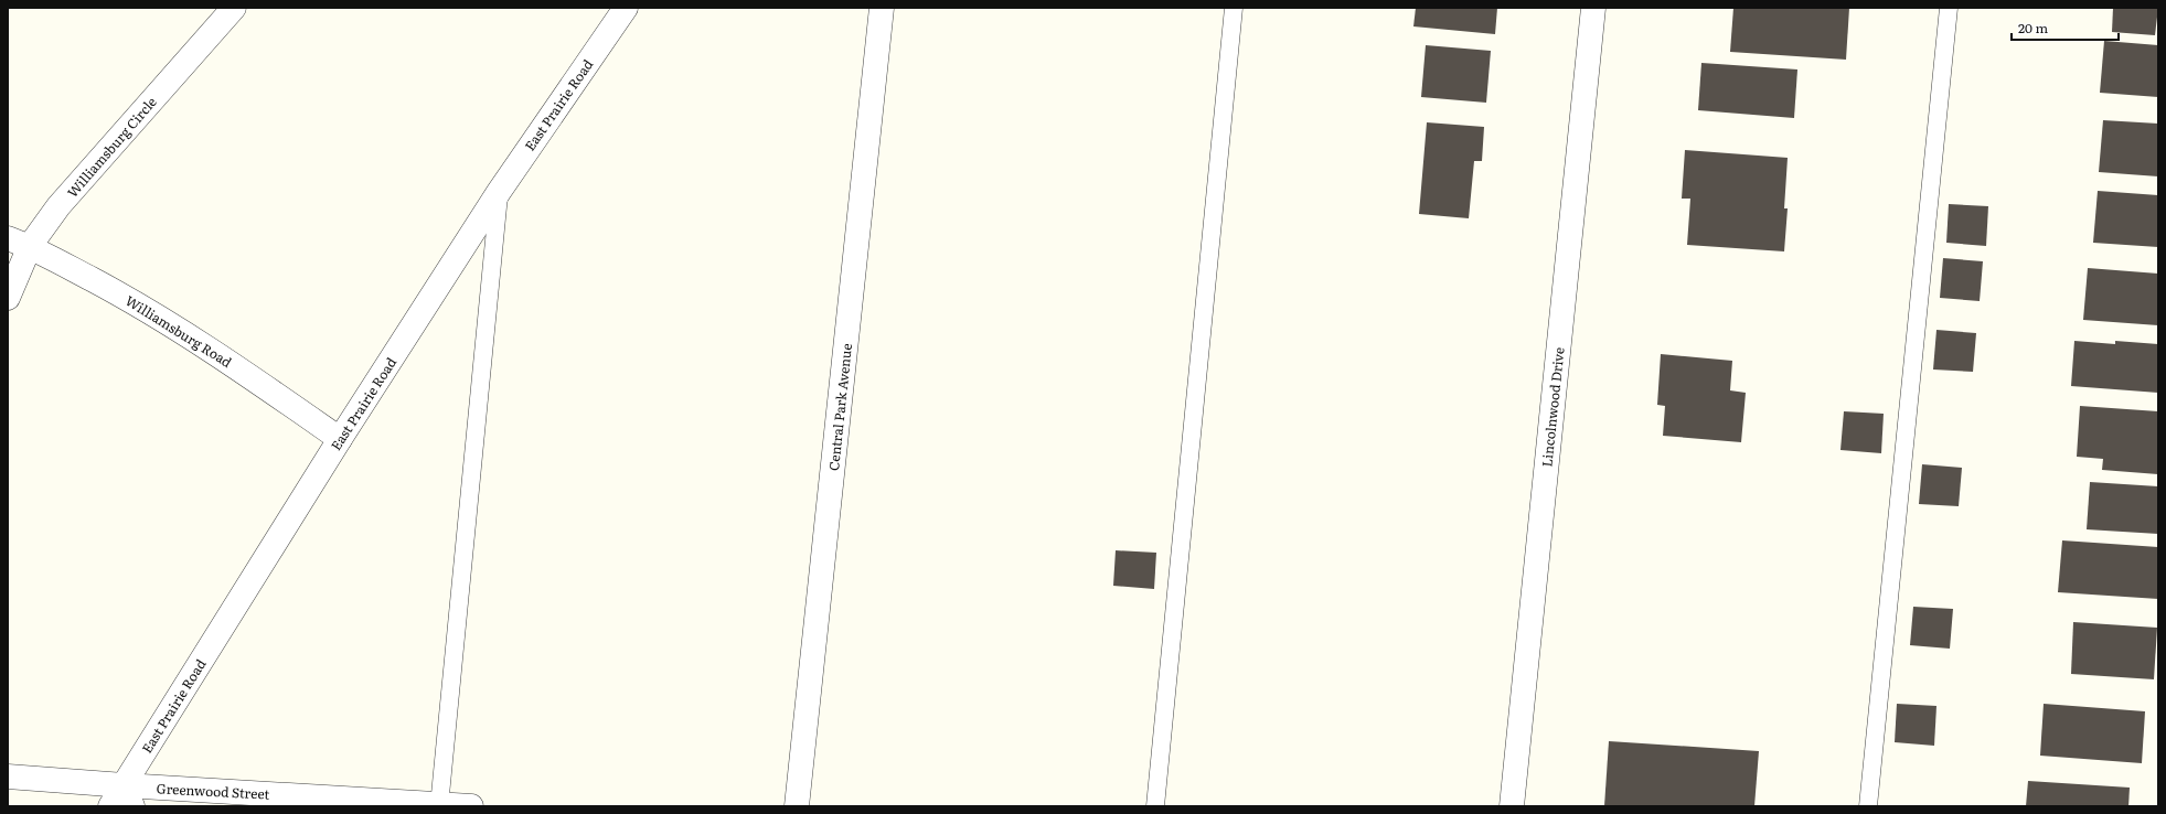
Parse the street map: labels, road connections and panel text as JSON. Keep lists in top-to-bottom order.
{
  "streets": {
    "street": [
      "East Prairie Road",
      "Williamsburg Circle",
      "Williamsburg Road",
      "Central Park Avenue",
      "Lincolnwood Drive",
      "Greenwood Street"
    ]
  },
  "crossings": [
    ["East Prairie Road", "Williamsburg Road"],
    ["East Prairie Road", "Greenwood Street"],
    ["Williamsburg Circle", "Williamsburg Road"]
  ],
  "scale_bar": "20 m"
}
